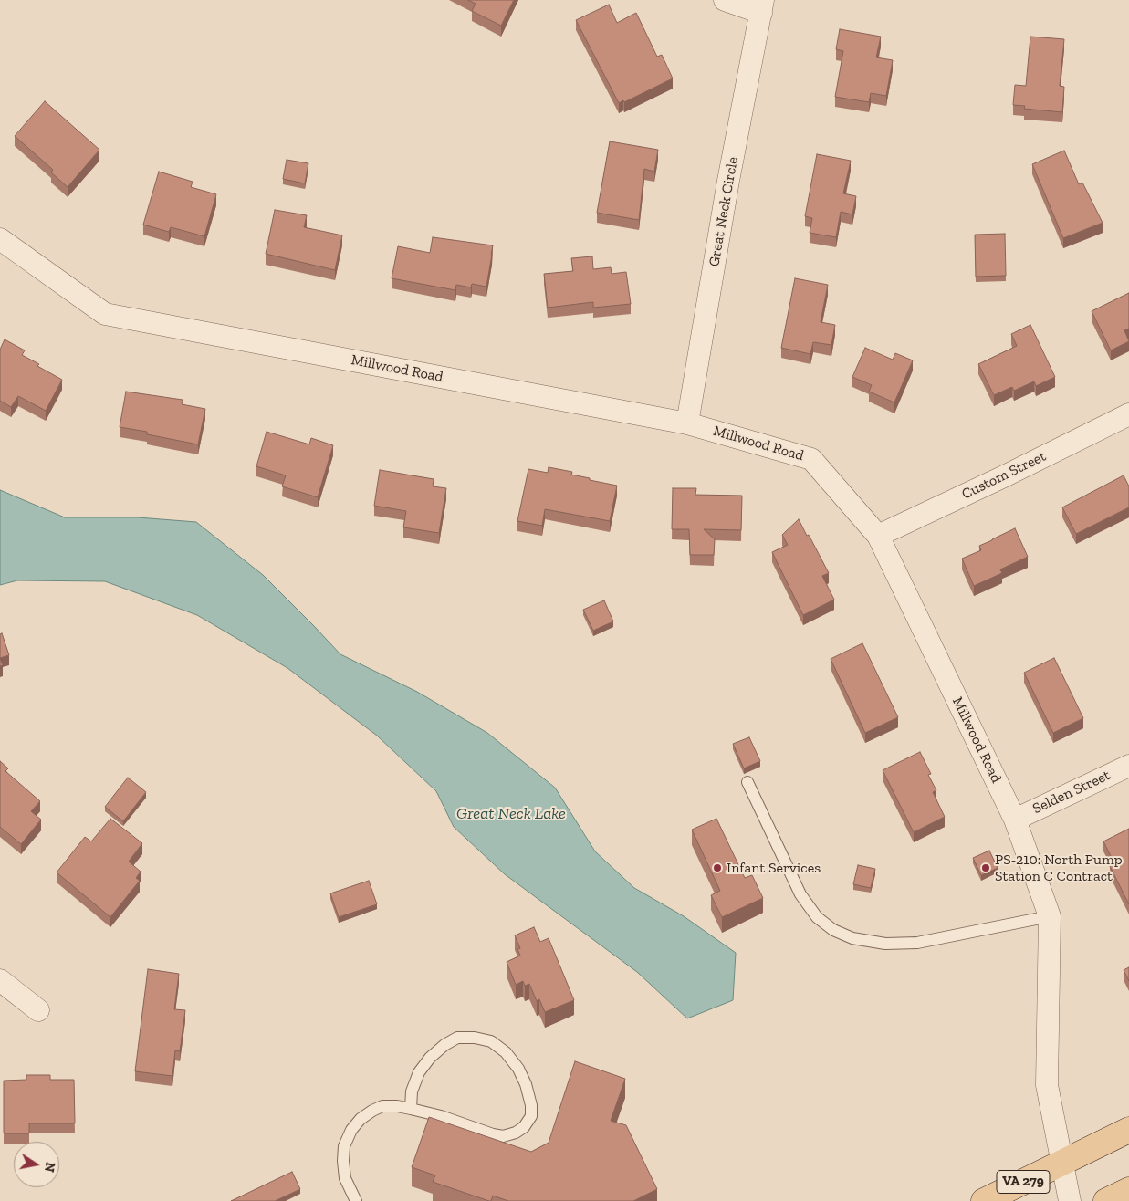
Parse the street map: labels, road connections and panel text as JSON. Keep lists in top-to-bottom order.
{
  "streets": {
    "main road": ["VA 279"],
    "street": [
      "Great Neck Circle",
      "Millwood Road",
      "Custom Street",
      "Selden Street"
    ]
  },
  "crossings": [
    ["Great Neck Circle", "Millwood Road"],
    ["Millwood Road", "Custom Street"],
    ["Millwood Road", "Selden Street"],
    ["Millwood Road", "VA 279"]
  ],
  "water": ["Great Neck Lake"],
  "places": ["Infant Services", "PS-210: North Pump Station C Contract"],
  "north": "right"
}
